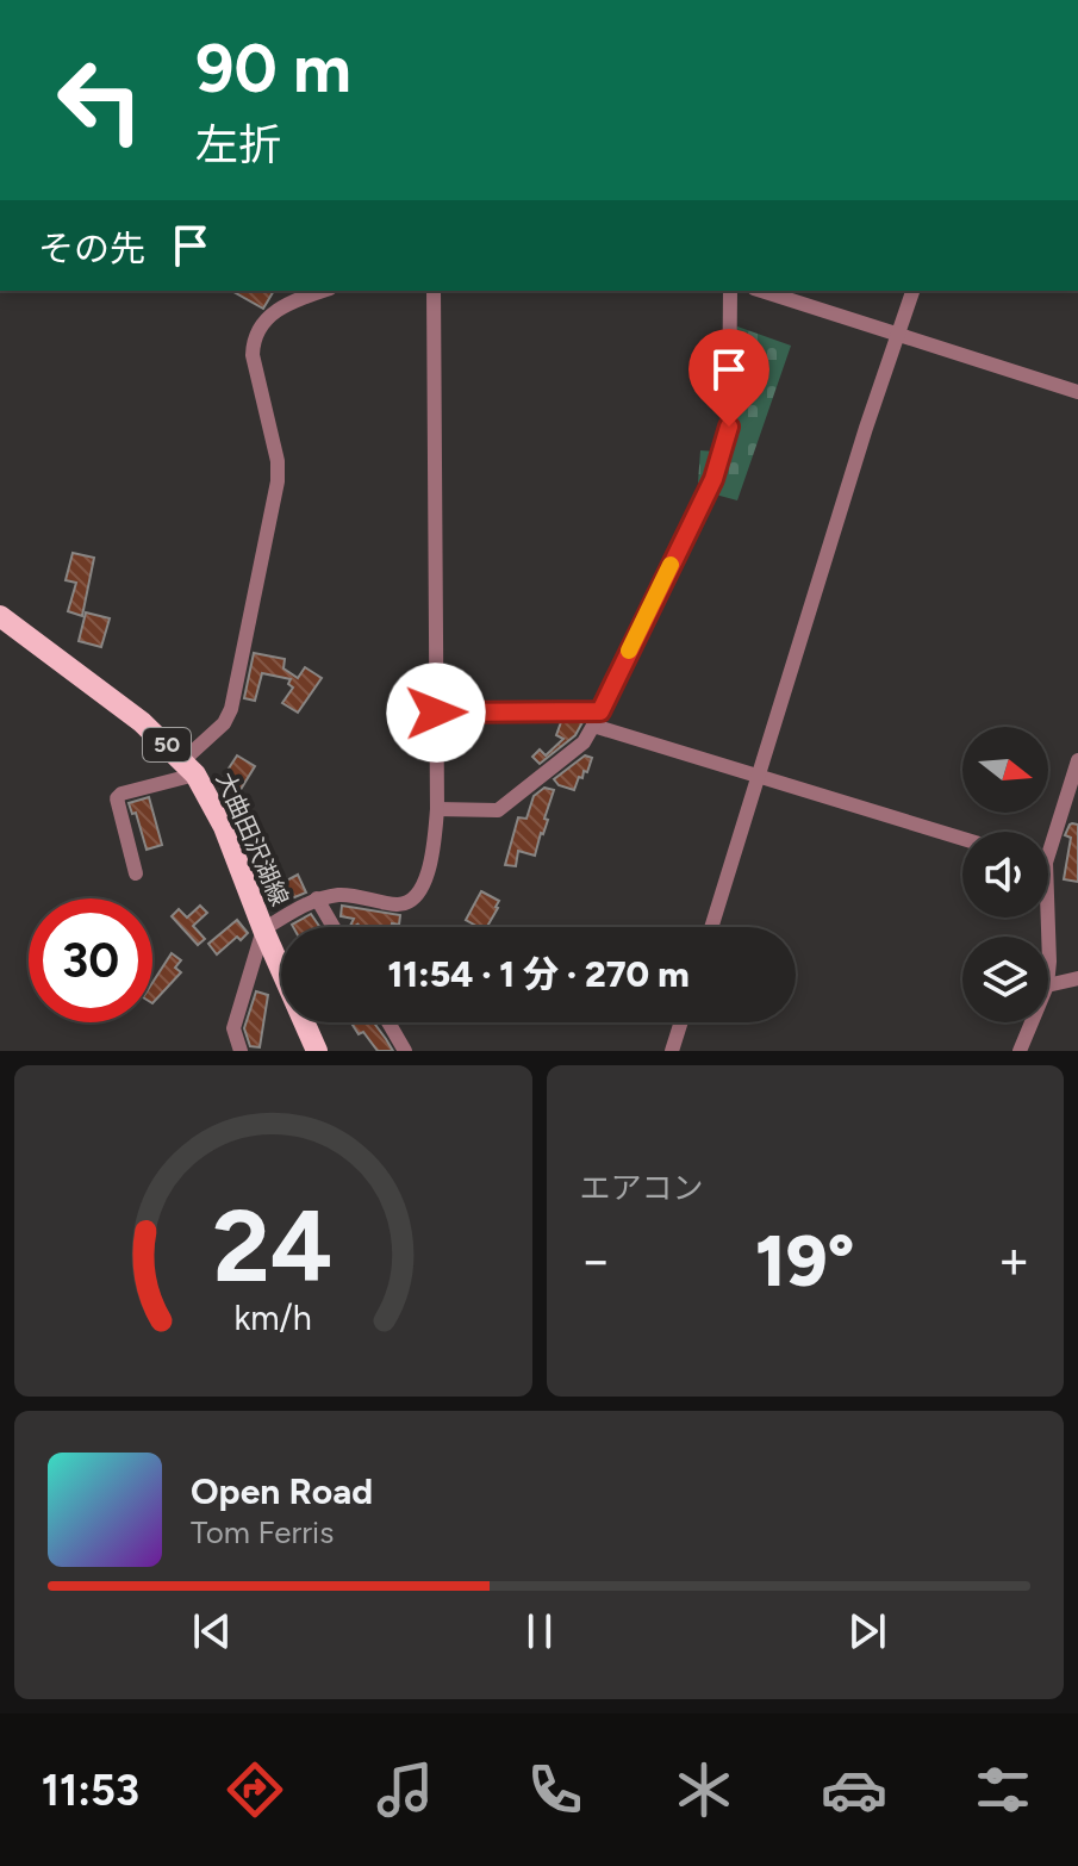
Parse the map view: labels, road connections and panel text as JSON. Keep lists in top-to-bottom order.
{
  "streets": {
    "main road": ["50", "大曲田沢湖線"]
  },
  "north": "right",
  "page": {
    "turn": ["90 m", "左折"],
    "then": "その先",
    "limit": "30",
    "trip": "11:54 · 1 分 · 270 m",
    "tile": "エアコン",
    "heat": ["−", "19°", "+"],
    "song": ["Open Road", "Tom Ferris"],
    "tabs": "11:53",
    "gauge": ["24", "km/h"]
  }
}
